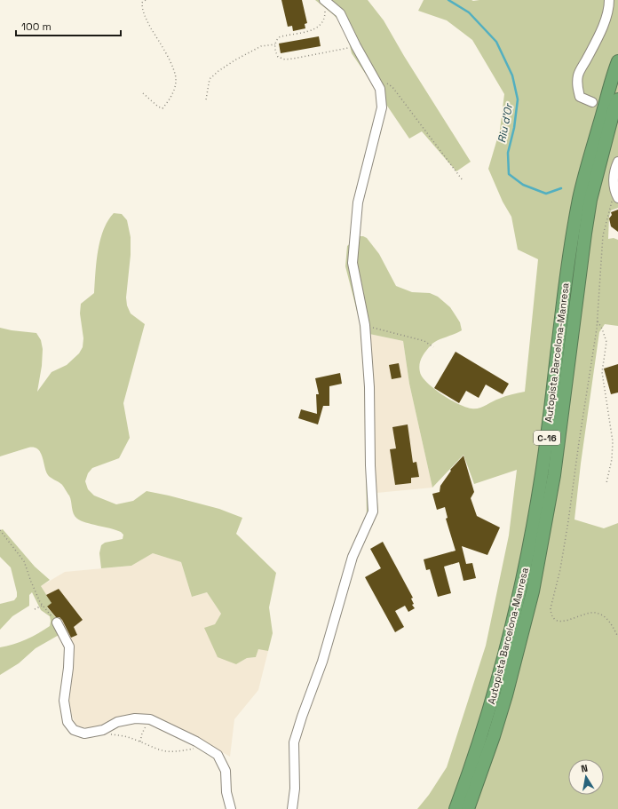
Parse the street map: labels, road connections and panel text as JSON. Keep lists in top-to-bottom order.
{
  "streets": {
    "highway": ["Autopista Barcelona-Manresa", "C-16"]
  },
  "water": ["Riu d'Or"],
  "scale_bar": "100 m",
  "north": "top"
}
